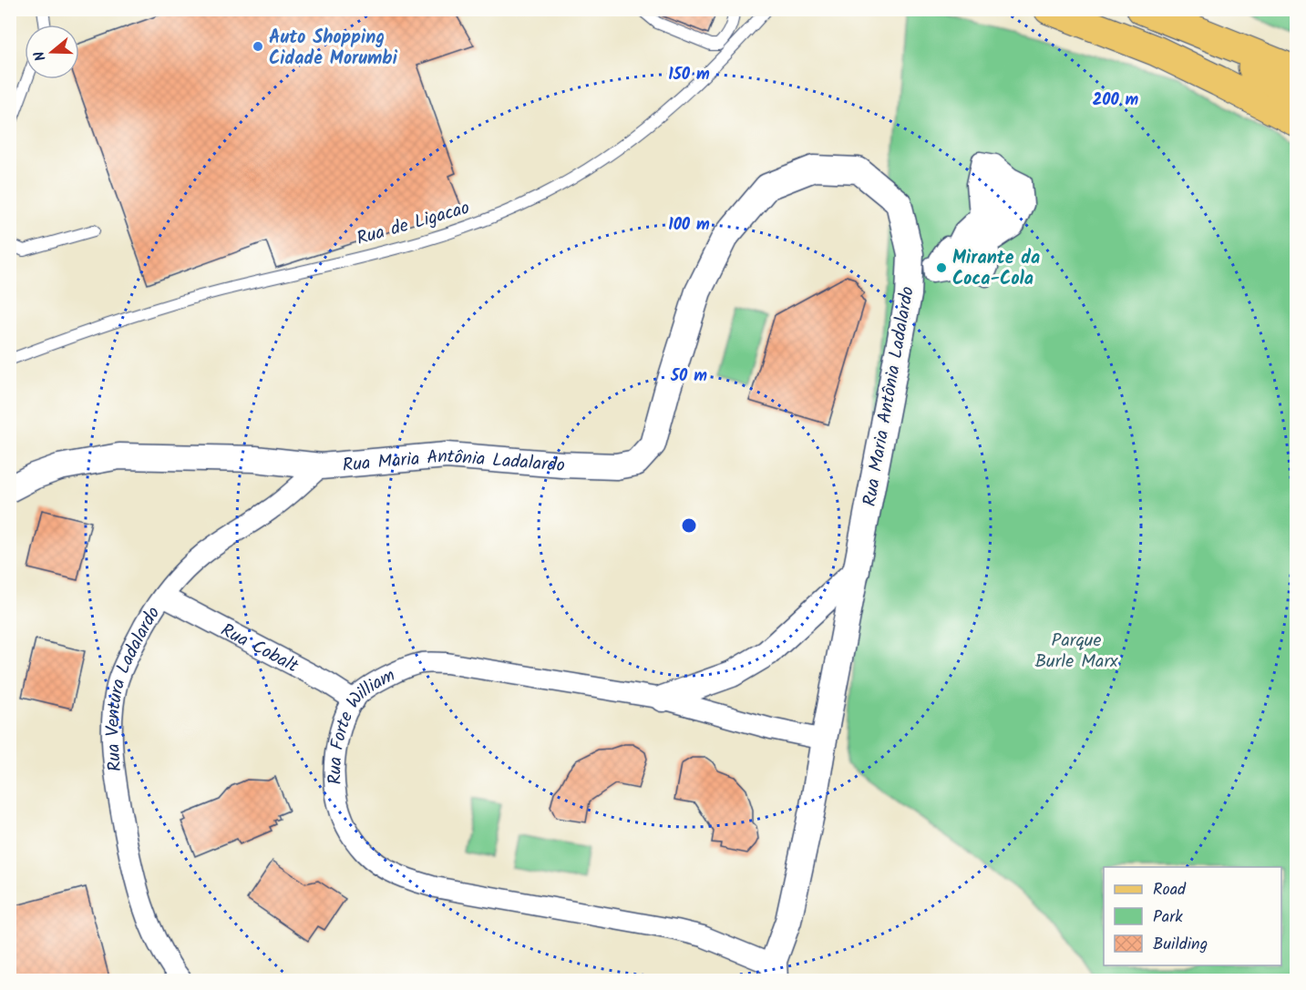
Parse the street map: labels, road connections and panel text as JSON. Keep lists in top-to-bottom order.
{
  "streets": {
    "street": [
      "Rua Maria Antônia Ladalardo",
      "Rua Cobalt",
      "Rua Ventura Ladalardo",
      "Rua Forte William"
    ],
    "lane": ["Rua de Ligacao"]
  },
  "crossings": [
    ["Rua Maria Antônia Ladalardo", "Rua Ventura Ladalardo"],
    ["Rua Maria Antônia Ladalardo", "Rua Forte William"],
    ["Rua Cobalt", "Rua Ventura Ladalardo"],
    ["Rua Cobalt", "Rua Forte William"]
  ],
  "parks": ["Parque Burle Marx"],
  "places": ["Auto Shopping Cidade Morumbi", "Mirante da Coca-Cola"],
  "legend": ["Road", "Park", "Building"],
  "north": "left",
  "rings": [
    "150 m",
    "200 m",
    "100 m",
    "50 m"
  ]
}
